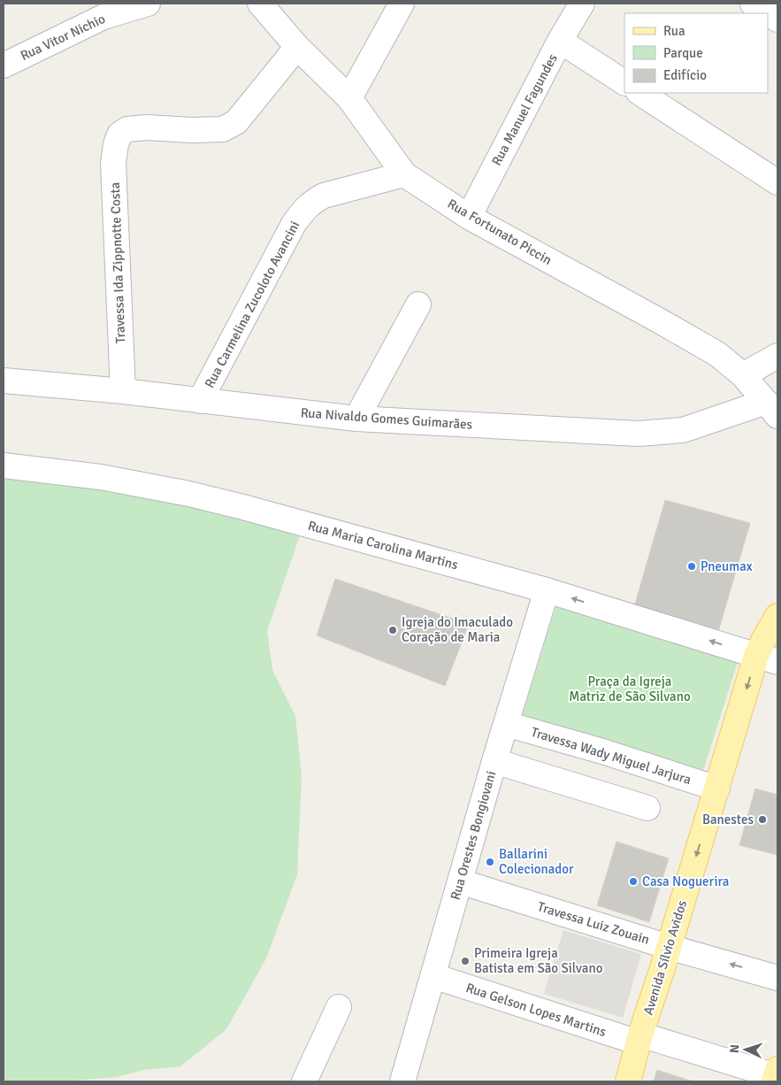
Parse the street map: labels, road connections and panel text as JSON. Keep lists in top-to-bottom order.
{
  "streets": {
    "main road": ["Avenida Sílvio Avidos"],
    "street": [
      "Rua Vitor Nichio",
      "Rua Manuel Fagundes",
      "Rua Fortunato Piccin",
      "Travessa Ida Zippnotte Costa",
      "Rua Carmelina Zucoloto Avancini",
      "Rua Nivaldo Gomes Guimarães",
      "Rua Maria Carolina Martins",
      "Travessa Wady Miguel Jarjura",
      "Rua Orestes Bongiovani",
      "Travessa Luiz Zouain",
      "Rua Gelson Lopes Martins"
    ]
  },
  "crossings": [
    ["Rua Manuel Fagundes", "Rua Fortunato Piccin"],
    ["Rua Fortunato Piccin", "Travessa Ida Zippnotte Costa"],
    ["Rua Fortunato Piccin", "Rua Carmelina Zucoloto Avancini"],
    ["Rua Fortunato Piccin", "Rua Nivaldo Gomes Guimarães"],
    ["Travessa Ida Zippnotte Costa", "Rua Nivaldo Gomes Guimarães"],
    ["Rua Carmelina Zucoloto Avancini", "Rua Nivaldo Gomes Guimarães"],
    ["Rua Maria Carolina Martins", "Rua Orestes Bongiovani"],
    ["Rua Maria Carolina Martins", "Avenida Sílvio Avidos"],
    ["Travessa Wady Miguel Jarjura", "Rua Orestes Bongiovani"],
    ["Travessa Wady Miguel Jarjura", "Avenida Sílvio Avidos"],
    ["Rua Orestes Bongiovani", "Travessa Luiz Zouain"],
    ["Rua Orestes Bongiovani", "Rua Gelson Lopes Martins"],
    ["Travessa Luiz Zouain", "Avenida Sílvio Avidos"],
    ["Avenida Sílvio Avidos", "Rua Gelson Lopes Martins"]
  ],
  "one_way": ["Avenida Sílvio Avidos"],
  "parks": ["Praça da Igreja Matriz de São Silvano"],
  "places": [
    "Pneumax",
    "Igreja do Imaculado Coração de Maria",
    "Banestes",
    "Ballarini Colecionador",
    "Casa Noguerira",
    "Primeira Igreja Batista em São Silvano"
  ],
  "legend": ["Rua", "Parque", "Edifício"],
  "north": "left"
}
